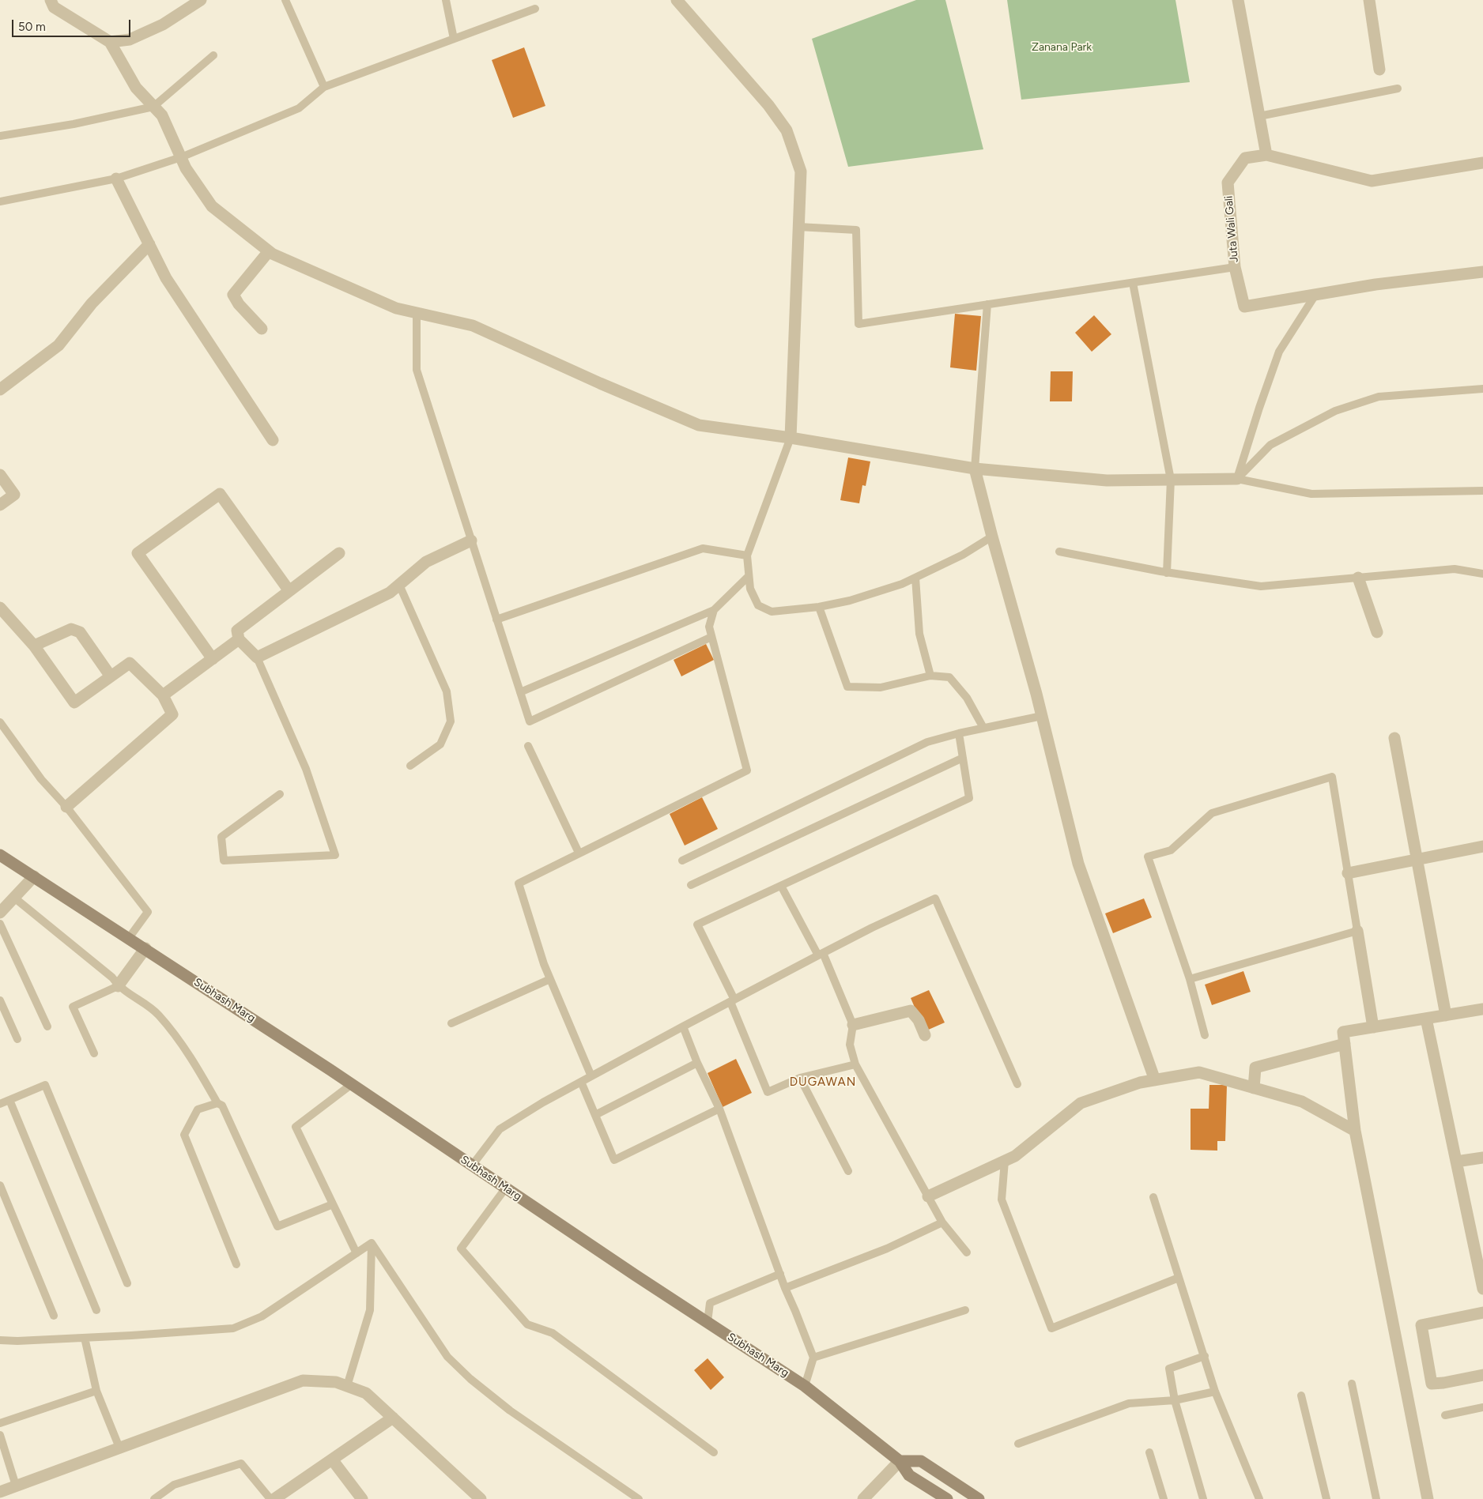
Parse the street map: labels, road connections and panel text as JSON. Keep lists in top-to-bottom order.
{
  "streets": {
    "main road": ["Subhash Marg"],
    "street": ["Juta Wali Gali"]
  },
  "districts": ["DUGAWAN"],
  "parks": ["Zanana Park"],
  "scale_bar": "50 m"
}
